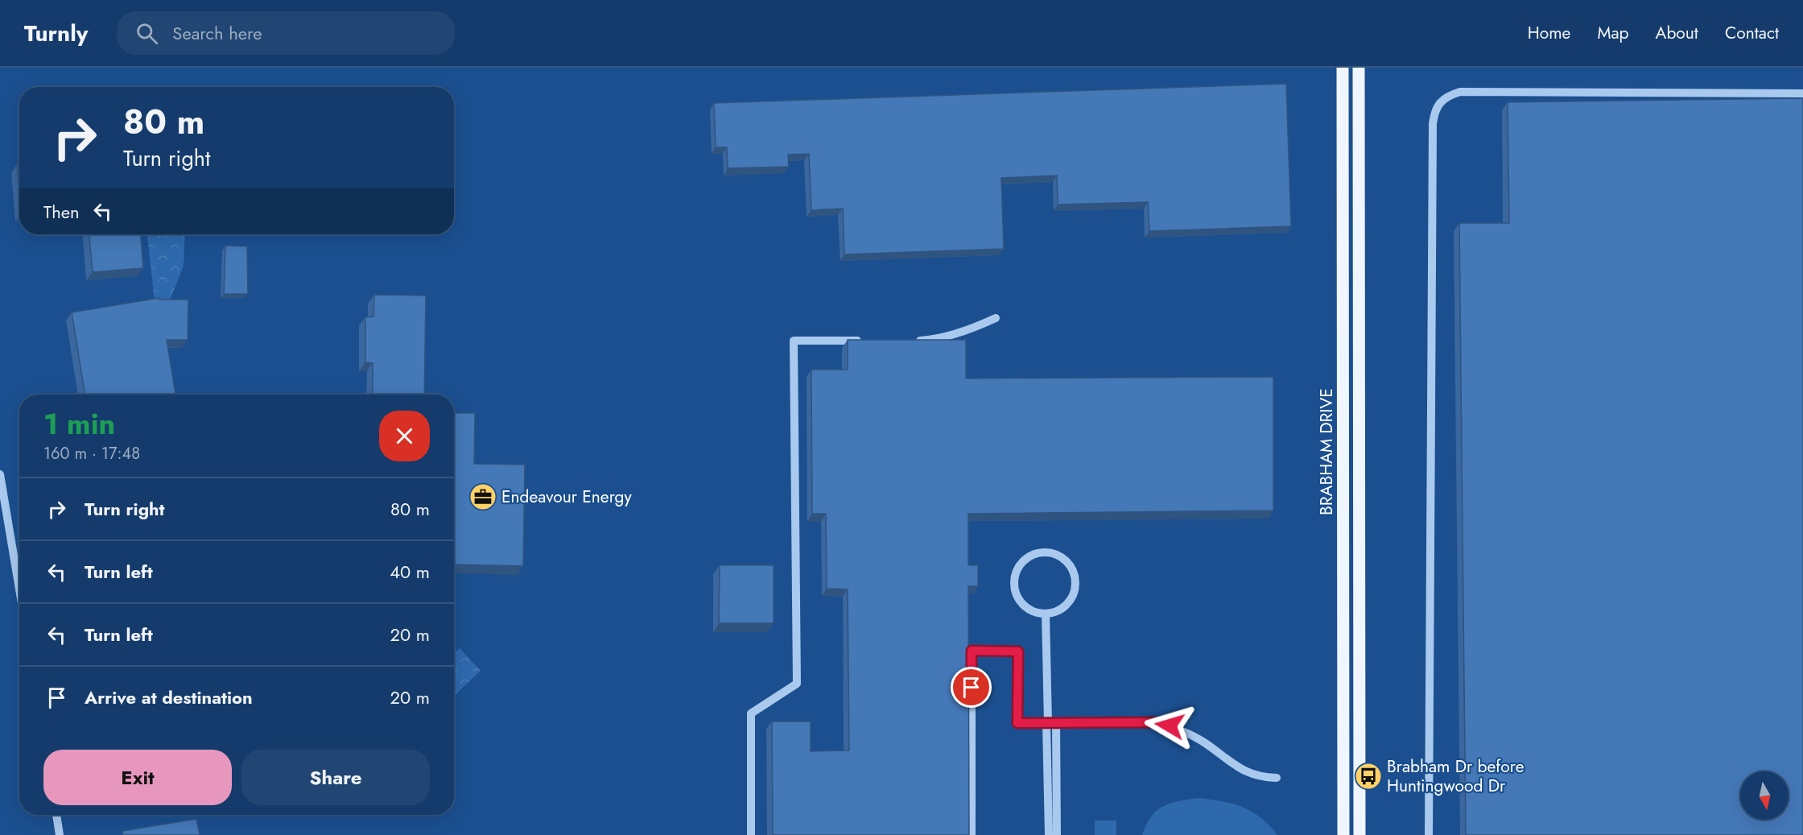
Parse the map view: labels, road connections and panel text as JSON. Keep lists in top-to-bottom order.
{
  "streets": {
    "main road": ["BRABHAM DRIVE"]
  },
  "places": {
    "office": ["Endeavour Energy"],
    "bus stop": ["Brabham Dr before Huntingwood Dr"]
  },
  "north": "bottom",
  "page": {
    "header": "Turnly",
    "search": "Search here",
    "nav": [
      "Home",
      "Map",
      "About",
      "Contact"
    ],
    "turn": ["80 m", "Turn right"],
    "then": "Then",
    "heading": ["1 min", "160 m · 17:48"],
    "list": [
      {
        "name": "Turn right",
        "value": "80 m"
      },
      {
        "name": "Turn left",
        "value": "40 m"
      },
      {
        "name": "Turn left",
        "value": "20 m"
      },
      {
        "name": "Arrive at destination",
        "value": "20 m"
      }
    ],
    "buttons": ["Exit", "Share"]
  }
}
